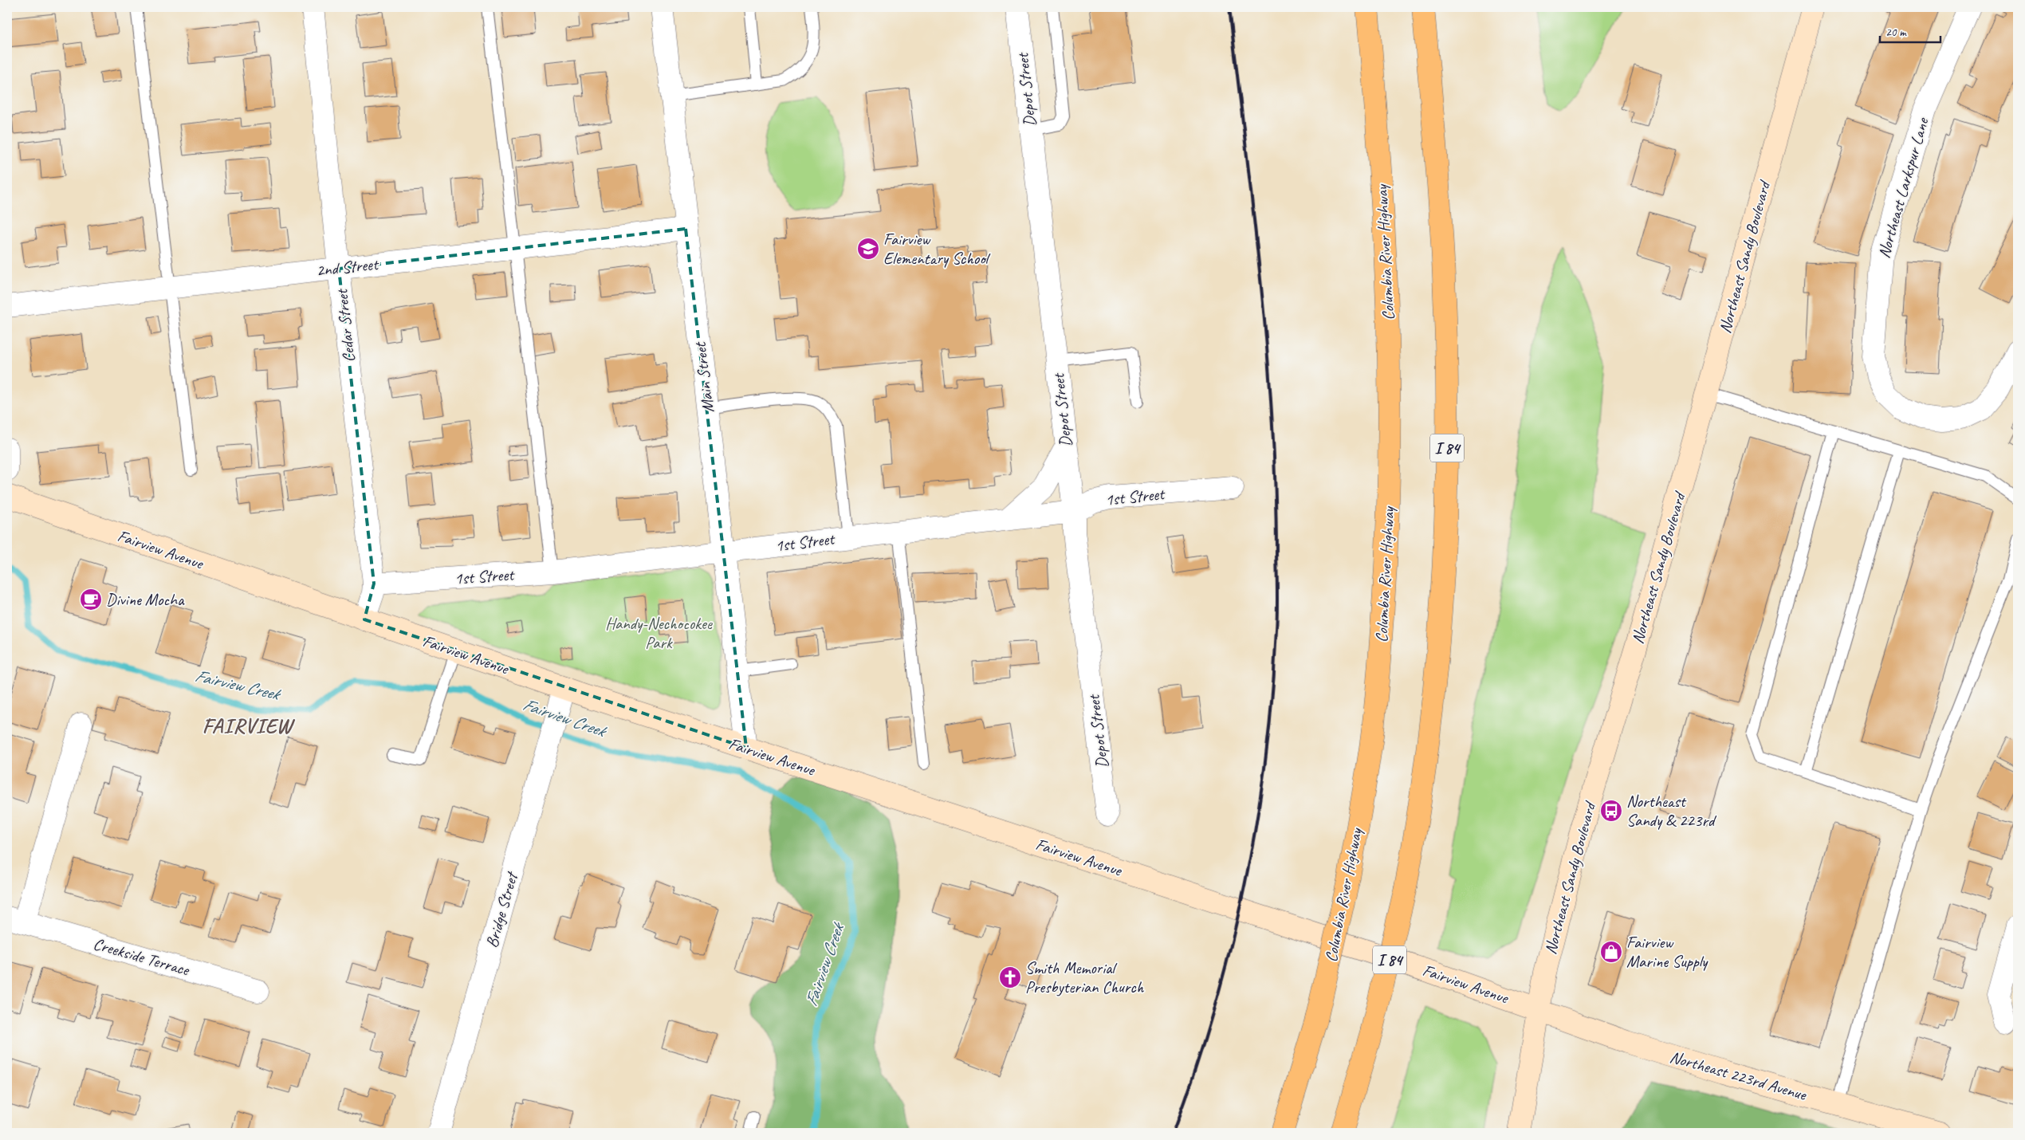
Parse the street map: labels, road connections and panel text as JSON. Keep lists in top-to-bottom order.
{
  "streets": {
    "highway": ["Columbia River Highway", "I 84"],
    "main road": ["Northeast Sandy Boulevard", "Fairview Avenue", "Northeast 223rd Avenue"],
    "street": [
      "Depot Street",
      "Northeast Larkspur Lane",
      "2nd Street",
      "Cedar Street",
      "Main Street",
      "1st Street",
      "Bridge Street",
      "Creekside Terrace"
    ]
  },
  "crossings": [
    ["Depot Street", "1st Street"],
    ["Northeast Sandy Boulevard", "Fairview Avenue"],
    ["Northeast Sandy Boulevard", "Northeast 223rd Avenue"],
    ["2nd Street", "Cedar Street"],
    ["2nd Street", "Main Street"],
    ["Cedar Street", "1st Street"],
    ["Cedar Street", "Fairview Avenue"],
    ["Main Street", "1st Street"],
    ["Main Street", "Fairview Avenue"],
    ["Fairview Avenue", "Bridge Street"],
    ["Fairview Avenue", "Northeast 223rd Avenue"]
  ],
  "districts": ["FAIRVIEW"],
  "water": ["Fairview Creek"],
  "parks": ["Handy-Nechocokee Park"],
  "places": {
    "school or university": ["Fairview Elementary School"],
    "cafe": ["Divine Mocha"],
    "bus stop": ["Northeast Sandy & 223rd"],
    "shop": ["Fairview Marine Supply"],
    "church": ["Smith Memorial Presbyterian Church"]
  },
  "scale_bar": "20 m"
}
